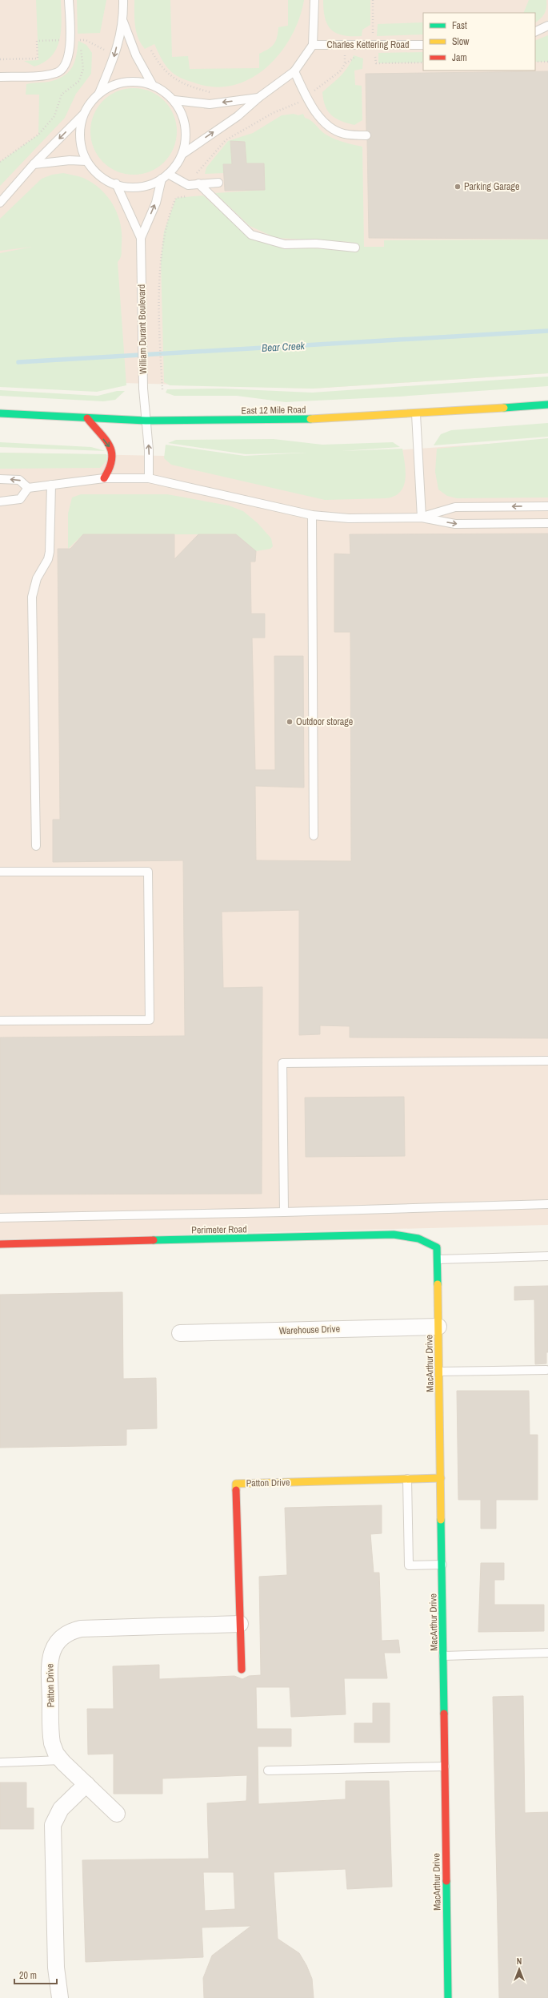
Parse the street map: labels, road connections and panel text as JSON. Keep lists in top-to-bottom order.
{
  "streets": {
    "street": [
      "East 12 Mile Road",
      "Perimeter Road",
      "Warehouse Drive",
      "MacArthur Drive",
      "Patton Drive"
    ],
    "lane": ["Charles Kettering Road", "William Durant Boulevard"]
  },
  "crossings": [
    ["William Durant Boulevard", "East 12 Mile Road"],
    ["Perimeter Road", "MacArthur Drive"],
    ["Warehouse Drive", "MacArthur Drive"],
    ["MacArthur Drive", "Patton Drive"]
  ],
  "water": ["Bear Creek"],
  "places": ["Parking Garage", "Outdoor storage"],
  "legend": ["Fast", "Slow", "Jam"],
  "scale_bar": "20 m",
  "north": "top"
}
